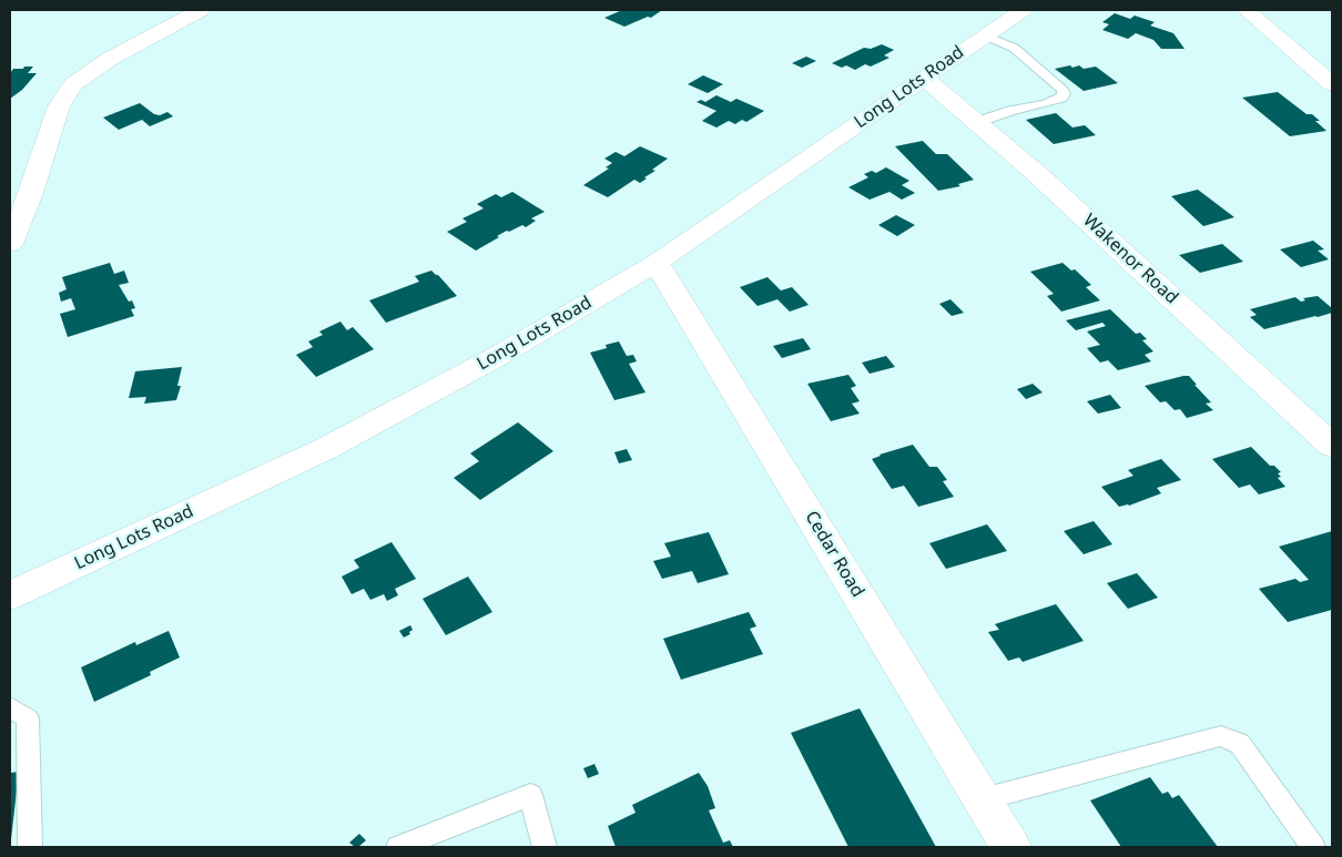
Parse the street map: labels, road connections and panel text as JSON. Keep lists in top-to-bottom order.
{
  "streets": {
    "street": ["Long Lots Road", "Wakenor Road", "Cedar Road"]
  },
  "crossings": [
    ["Long Lots Road", "Wakenor Road"],
    ["Long Lots Road", "Cedar Road"]
  ]
}
